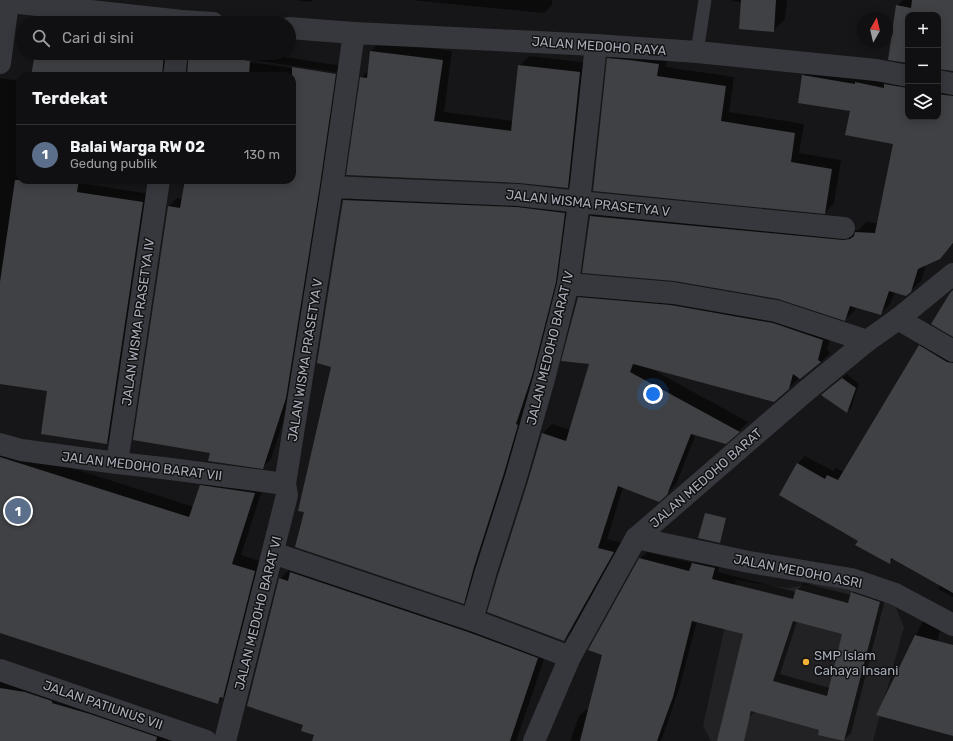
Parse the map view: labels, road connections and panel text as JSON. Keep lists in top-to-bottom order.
{
  "streets": {
    "street": [
      "JALAN MEDOHO RAYA",
      "JALAN WISMA PRASETYA V",
      "JALAN WISMA PRASETYA IV",
      "JALAN MEDOHO BARAT IV",
      "JALAN MEDOHO BARAT VII",
      "JALAN MEDOHO BARAT",
      "JALAN MEDOHO ASRI",
      "JALAN MEDOHO BARAT VI",
      "JALAN PATIUNUS VII"
    ]
  },
  "crossings": [
    ["JALAN MEDOHO RAYA", "JALAN WISMA PRASETYA V"],
    ["JALAN MEDOHO RAYA", "JALAN MEDOHO BARAT IV"],
    ["JALAN WISMA PRASETYA V", "JALAN MEDOHO BARAT IV"],
    ["JALAN WISMA PRASETYA V", "JALAN MEDOHO BARAT VII"],
    ["JALAN WISMA PRASETYA V", "JALAN MEDOHO BARAT VI"],
    ["JALAN WISMA PRASETYA IV", "JALAN MEDOHO BARAT VII"],
    ["JALAN MEDOHO BARAT VII", "JALAN MEDOHO BARAT VI"],
    ["JALAN MEDOHO BARAT", "JALAN MEDOHO ASRI"]
  ],
  "places": ["SMP Islam Cahaya Insani"],
  "north": "top",
  "page": {
    "map_buttons": ["+", "−"],
    "search": "Cari di sini",
    "heading": "Terdekat",
    "list": [
      {
        "mark": "1",
        "name": "Balai Warga RW 02",
        "note": "Gedung publik",
        "value": "130 m"
      }
    ],
    "pins": "1"
  }
}
